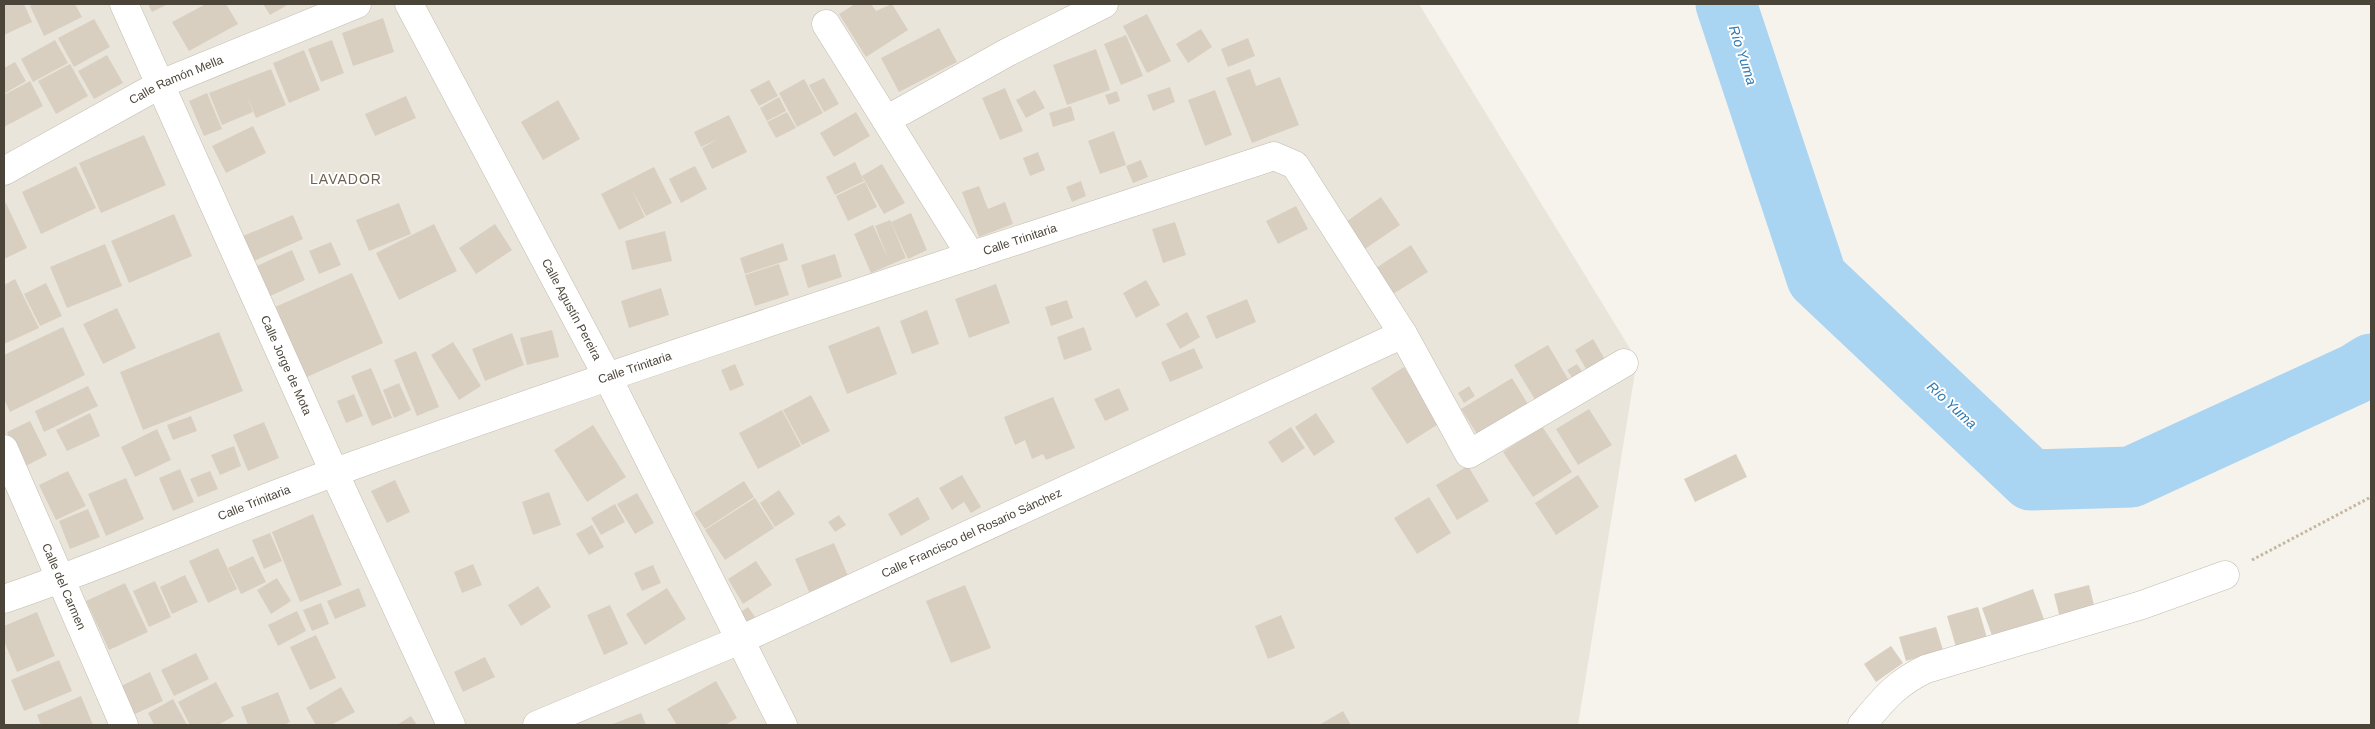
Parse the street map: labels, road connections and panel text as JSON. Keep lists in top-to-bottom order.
{
  "streets": {
    "street": [
      "Calle Ramón Mella",
      "Calle Trinitaria",
      "Calle Agustín Pereira",
      "Calle Jorge de Mota",
      "Calle Francisco del Rosario Sánchez",
      "Calle del Carmen"
    ]
  },
  "crossings": [
    ["Calle Ramón Mella", "Calle Jorge de Mota"],
    ["Calle Trinitaria", "Calle Agustín Pereira"],
    ["Calle Trinitaria", "Calle Jorge de Mota"],
    ["Calle Trinitaria", "Calle Francisco del Rosario Sánchez"],
    ["Calle Trinitaria", "Calle del Carmen"],
    ["Calle Agustín Pereira", "Calle Francisco del Rosario Sánchez"]
  ],
  "districts": ["LAVADOR"],
  "water": ["Río Yuma"]
}
